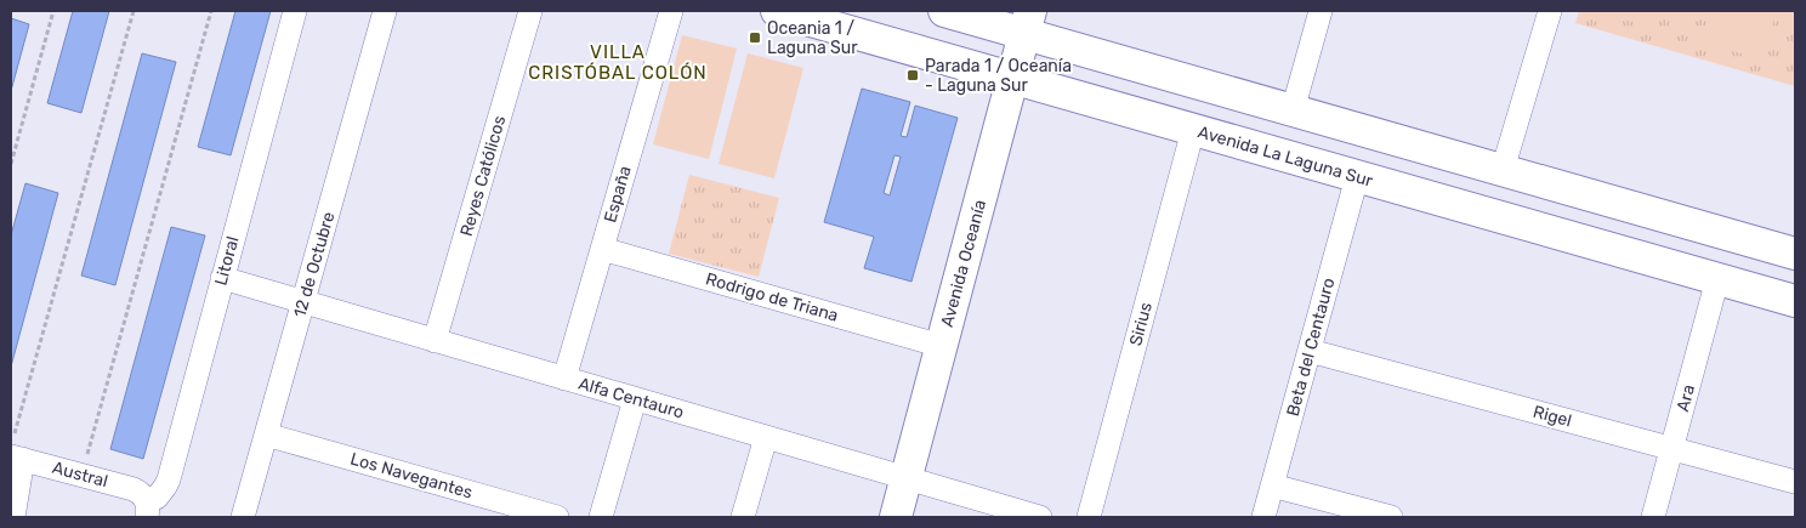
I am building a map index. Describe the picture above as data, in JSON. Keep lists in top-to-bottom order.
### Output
{
  "streets": {
    "street": [
      "Avenida La Laguna Sur",
      "Reyes Católicos",
      "España",
      "Litoral",
      "Avenida Oceanía",
      "12 de Octubre",
      "Rodrigo de Triana",
      "Sirius",
      "Beta del Centauro",
      "Alfa Centauro",
      "Ara",
      "Rigel",
      "Austral",
      "Los Navegantes"
    ]
  },
  "crossings": [
    ["Avenida La Laguna Sur", "Avenida Oceanía"],
    ["Avenida La Laguna Sur", "Sirius"],
    ["Avenida La Laguna Sur", "Beta del Centauro"],
    ["Avenida La Laguna Sur", "Ara"],
    ["Reyes Católicos", "Alfa Centauro"],
    ["España", "Rodrigo de Triana"],
    ["España", "Alfa Centauro"],
    ["Litoral", "Alfa Centauro"],
    ["Litoral", "Austral"],
    ["Avenida Oceanía", "Rodrigo de Triana"],
    ["Avenida Oceanía", "Alfa Centauro"],
    ["12 de Octubre", "Alfa Centauro"],
    ["12 de Octubre", "Los Navegantes"],
    ["Beta del Centauro", "Rigel"],
    ["Ara", "Rigel"]
  ],
  "districts": ["VILLA CRISTÓBAL COLÓN"],
  "places": {
    "transit": ["Oceania 1 / Laguna Sur", "Parada 1 / Oceanía - Laguna Sur"]
  }
}
